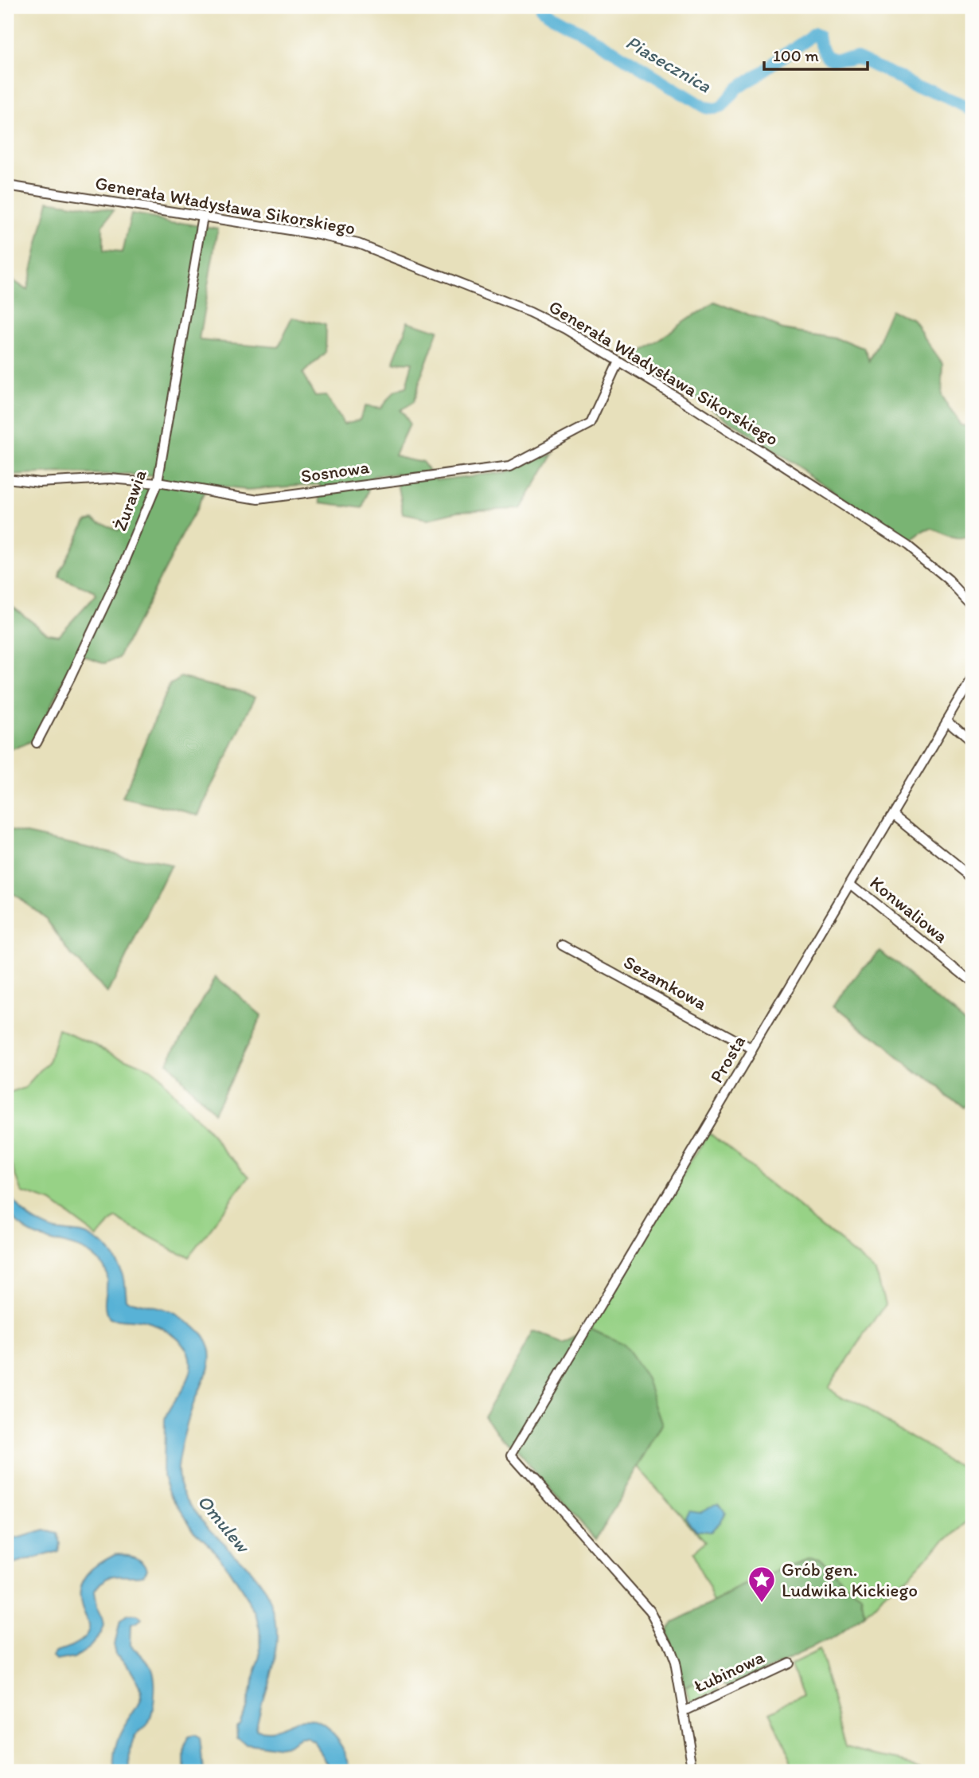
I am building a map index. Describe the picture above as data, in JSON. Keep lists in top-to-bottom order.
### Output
{
  "streets": {
    "street": [
      "Generała Władysława Sikorskiego",
      "Sosnowa",
      "Żurawia",
      "Konwaliowa",
      "Sezamkowa",
      "Prosta",
      "Łubinowa"
    ]
  },
  "crossings": [
    ["Generała Władysława Sikorskiego", "Sosnowa"],
    ["Generała Władysława Sikorskiego", "Żurawia"],
    ["Sosnowa", "Żurawia"],
    ["Konwaliowa", "Prosta"],
    ["Sezamkowa", "Prosta"],
    ["Prosta", "Łubinowa"]
  ],
  "water": ["Piasecznica", "Omulew"],
  "places": {
    "place": ["Grób gen. Ludwika Kickiego"]
  },
  "scale_bar": "100 m"
}
